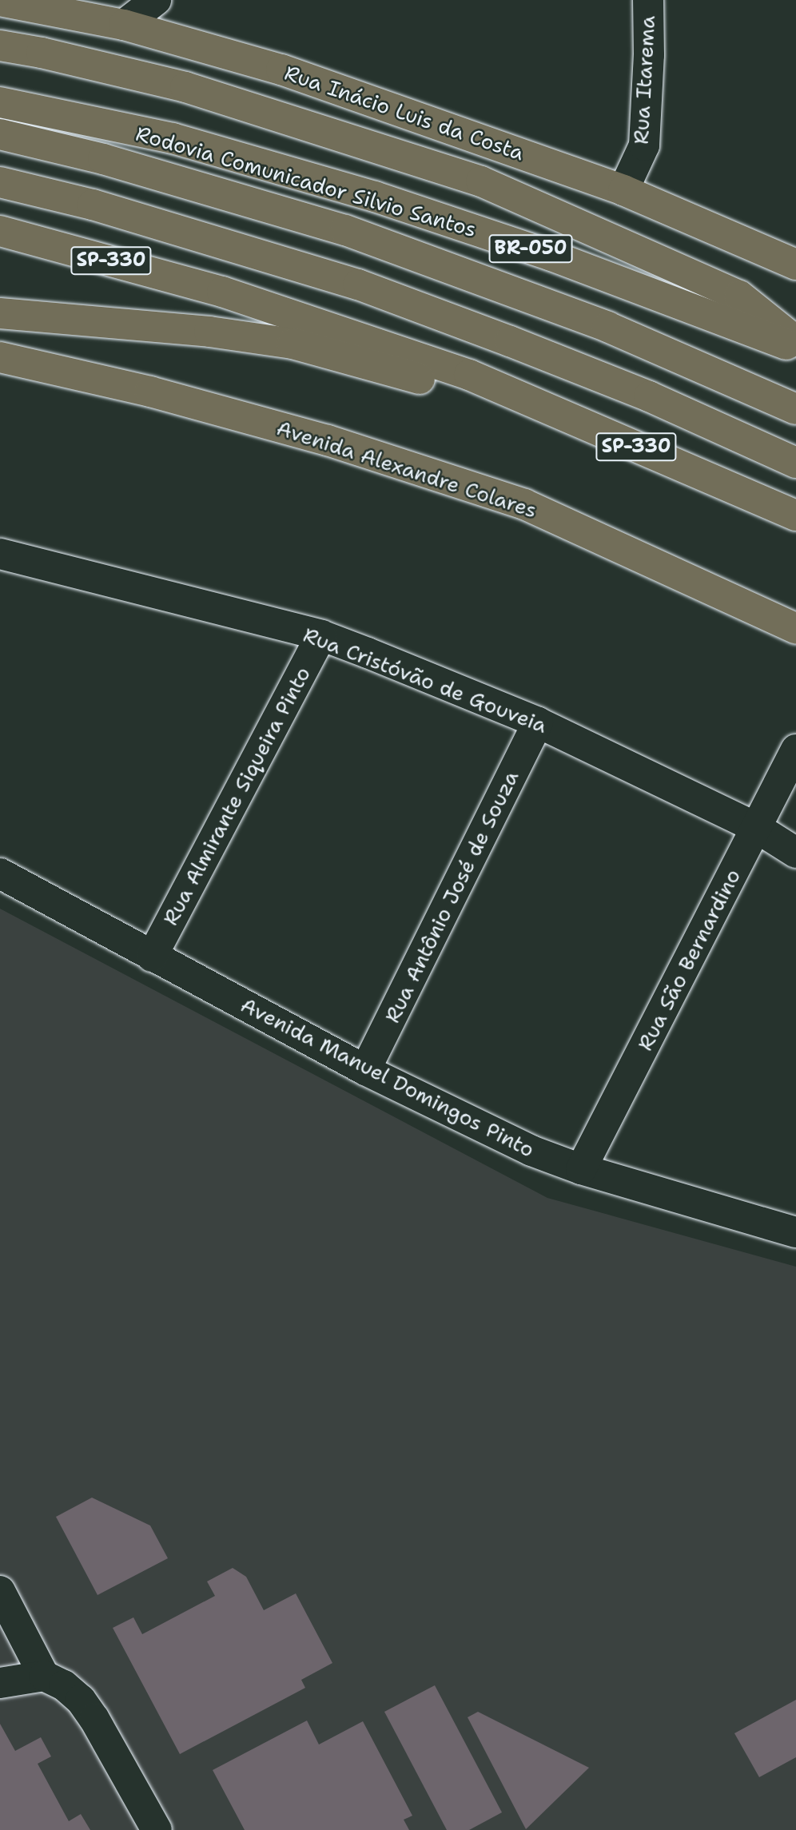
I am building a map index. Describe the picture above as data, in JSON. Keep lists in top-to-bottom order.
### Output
{
  "streets": {
    "main road": [
      "Rua Inácio Luis da Costa",
      "Rodovia Comunicador Silvio Santos",
      "BR-050",
      "SP-330",
      "Avenida Alexandre Colares"
    ],
    "street": [
      "Rua Itarema",
      "Rua Cristóvão de Gouveia",
      "Rua Almirante Siqueira Pinto",
      "Rua Antônio José de Souza",
      "Rua São Bernardino",
      "Avenida Manuel Domingos Pinto"
    ]
  },
  "crossings": [
    ["Rua Itarema", "Rua Inácio Luis da Costa"],
    ["Rua Cristóvão de Gouveia", "Rua Almirante Siqueira Pinto"],
    ["Rua Cristóvão de Gouveia", "Rua Antônio José de Souza"],
    ["Rua Cristóvão de Gouveia", "Rua São Bernardino"],
    ["Rua Almirante Siqueira Pinto", "Avenida Manuel Domingos Pinto"],
    ["Rua Antônio José de Souza", "Avenida Manuel Domingos Pinto"],
    ["Rua São Bernardino", "Avenida Manuel Domingos Pinto"]
  ]
}
